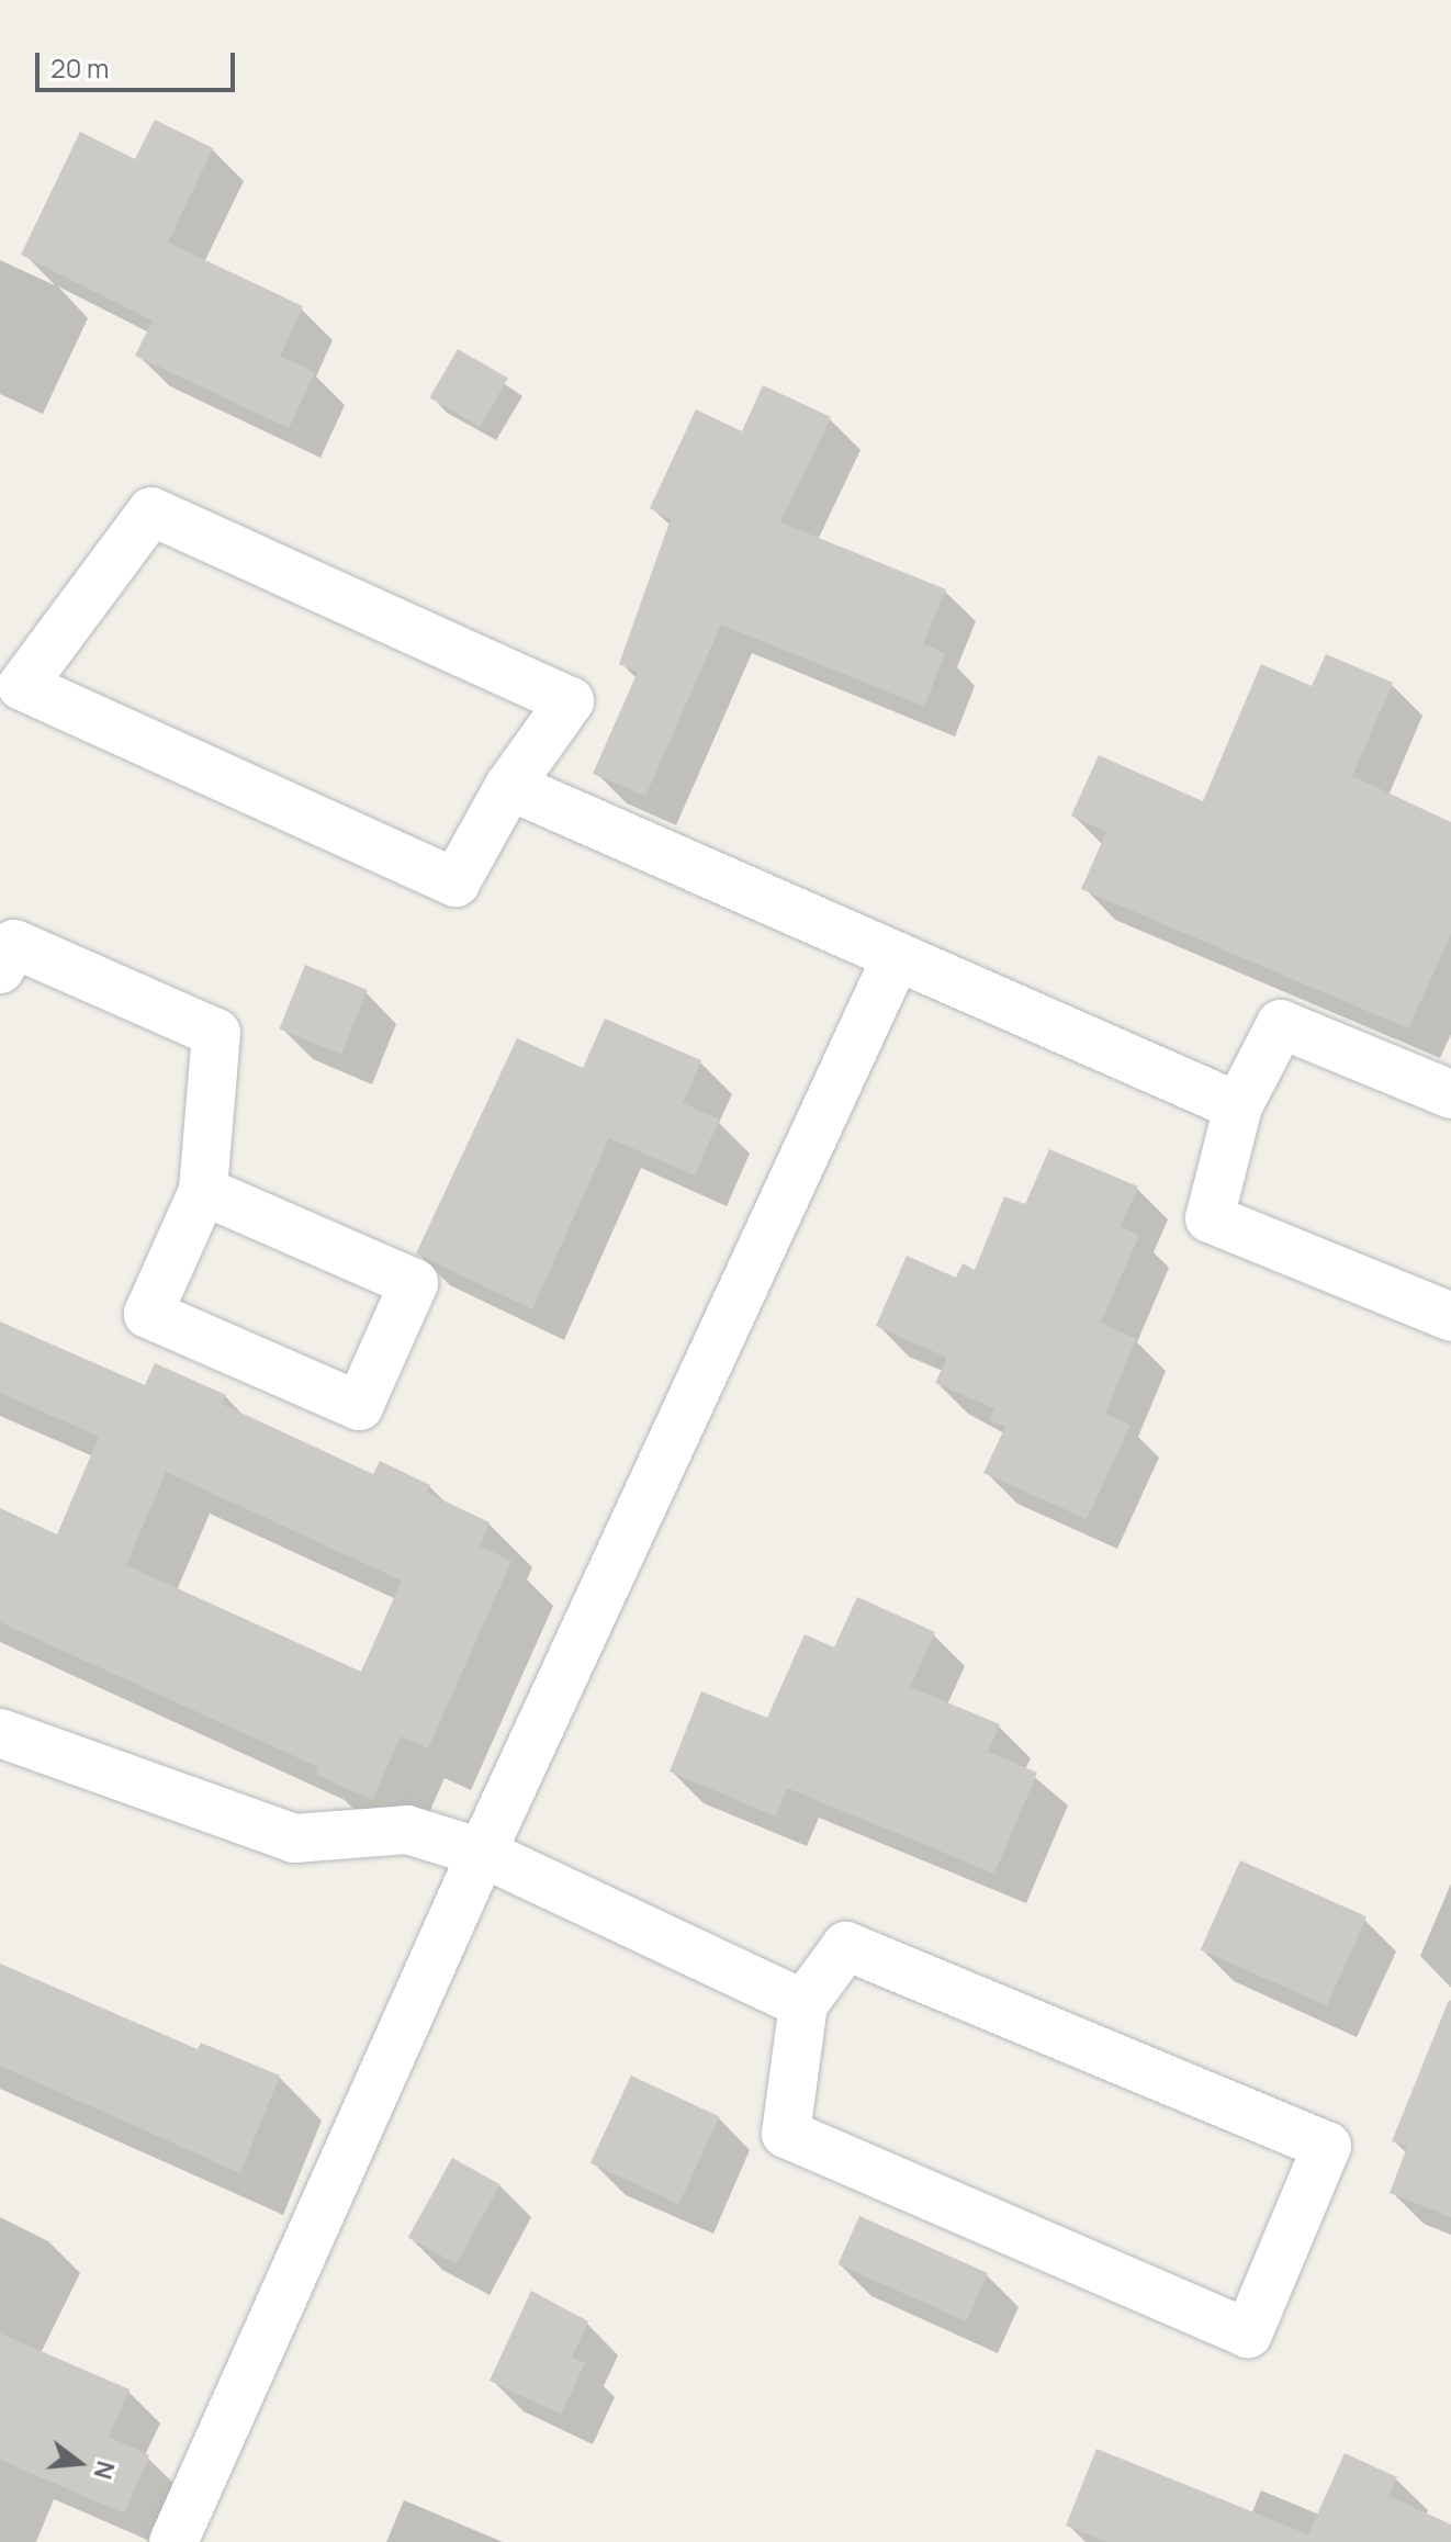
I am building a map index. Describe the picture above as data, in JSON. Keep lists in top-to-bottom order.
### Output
{
  "scale_bar": "20 m",
  "north": "right"
}
